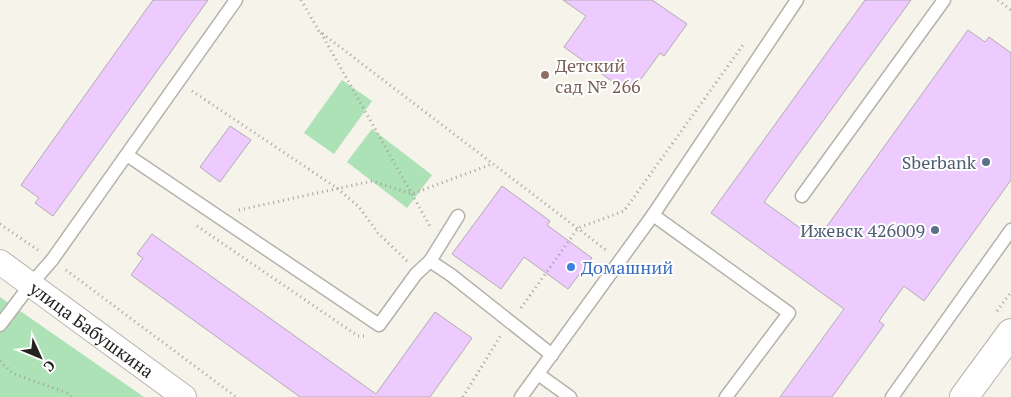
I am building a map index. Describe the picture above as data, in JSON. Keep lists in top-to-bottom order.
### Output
{
  "streets": {
    "street": ["улица Бабушкина"]
  },
  "places": [
    "Детский сад № 266",
    "Sberbank",
    "Ижевск 426009",
    "Домашний"
  ],
  "north": "bottom right"
}
